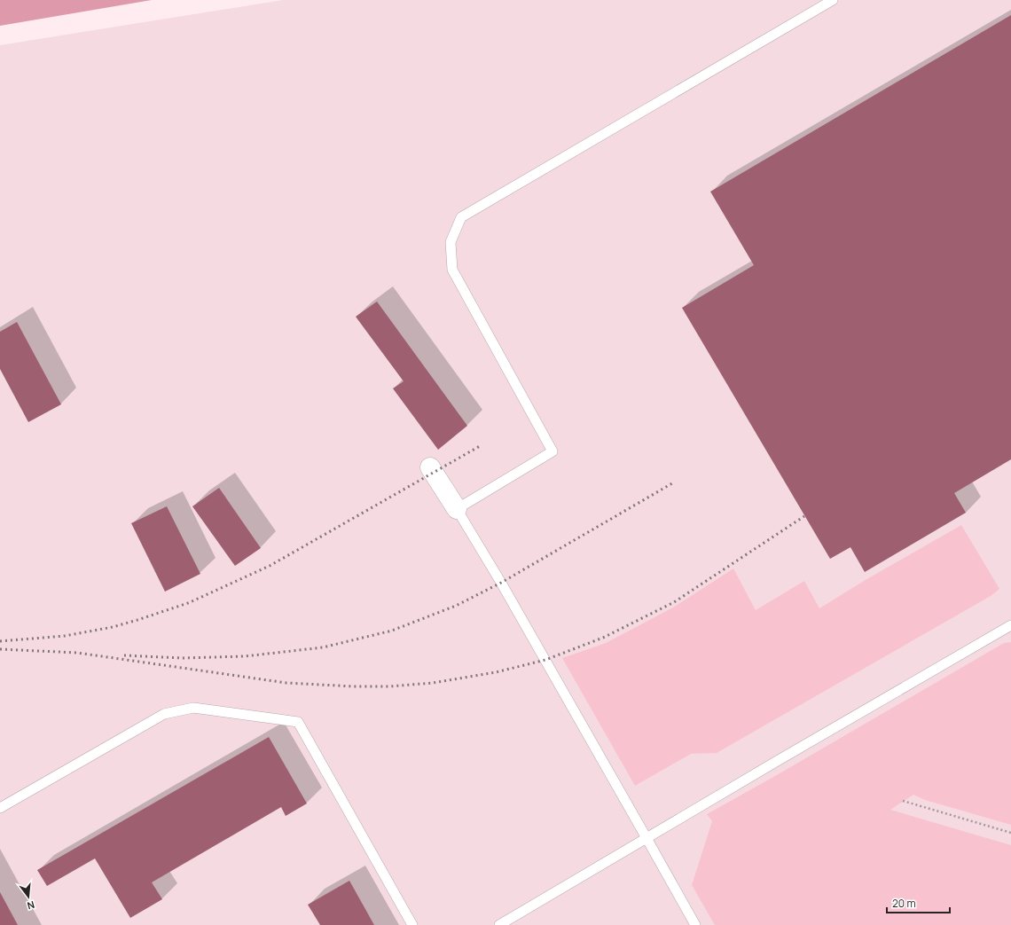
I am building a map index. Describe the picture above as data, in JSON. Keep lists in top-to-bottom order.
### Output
{
  "scale_bar": "20 m",
  "north": "bottom"
}
